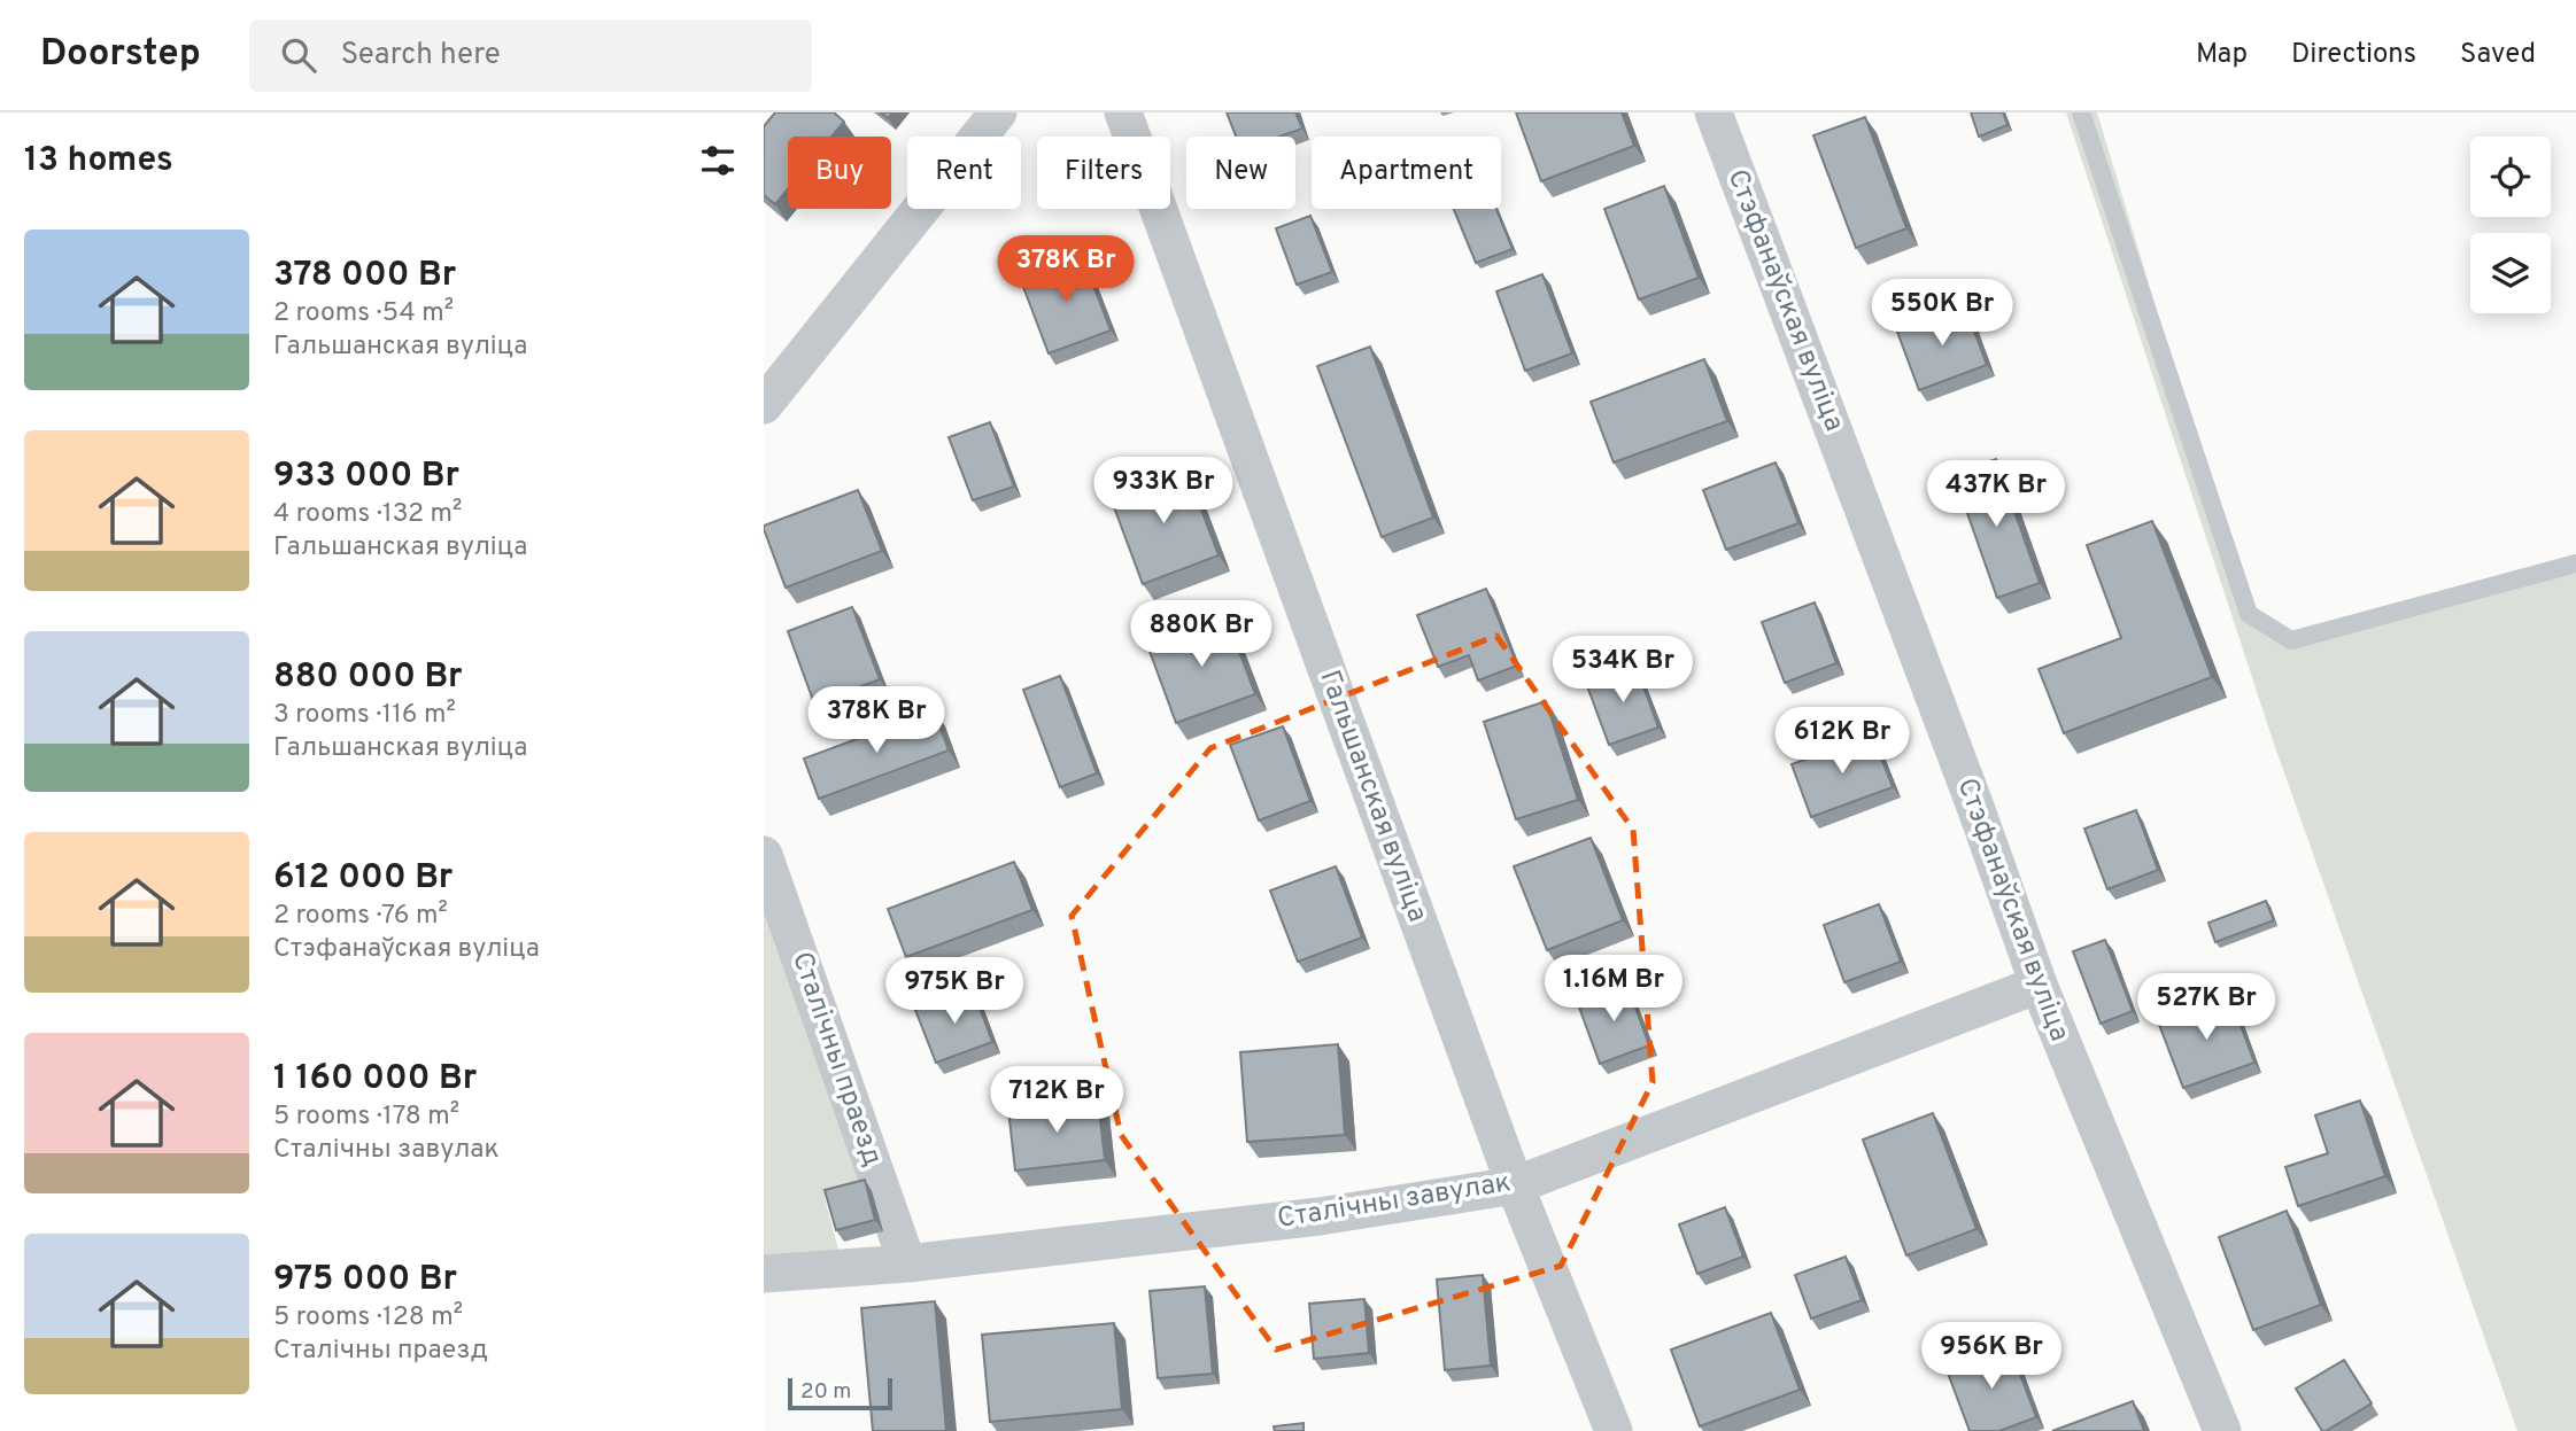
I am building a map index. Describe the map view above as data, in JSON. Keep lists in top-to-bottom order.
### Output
{
  "streets": {
    "street": [
      "Стэфанаўская вуліца",
      "Гальшанская вуліца",
      "Сталічны праезд",
      "Сталічны завулак"
    ]
  },
  "crossings": [
    ["Стэфанаўская вуліца", "Сталічны завулак"],
    ["Гальшанская вуліца", "Сталічны завулак"],
    ["Сталічны праезд", "Сталічны завулак"]
  ],
  "scale_bar": "20 m",
  "page": {
    "header": "Doorstep",
    "search": "Search here",
    "nav": ["Map", "Directions", "Saved"],
    "heading": "13 homes",
    "chip": [
      "Buy",
      "Rent",
      "Filters",
      "New",
      "Apartment"
    ],
    "list": [
      {
        "name": "378 000 Br",
        "note": "2 rooms · 54 m² · Гальшанская вуліца"
      },
      {
        "name": "933 000 Br",
        "note": "4 rooms · 132 m² · Гальшанская вуліца"
      },
      {
        "name": "880 000 Br",
        "note": "3 rooms · 116 m² · Гальшанская вуліца"
      },
      {
        "name": "612 000 Br",
        "note": "2 rooms · 76 m² · Стэфанаўская вуліца"
      },
      {
        "name": "1 160 000 Br",
        "note": "5 rooms · 178 m² · Сталічны завулак"
      },
      {
        "name": "975 000 Br",
        "note": "5 rooms · 128 m² · Сталічны праезд"
      }
    ],
    "price": [
      "378K Br",
      "550K Br",
      "933K Br",
      "437K Br",
      "880K Br",
      "534K Br",
      "378K Br",
      "612K Br",
      "1.16M Br",
      "975K Br",
      "527K Br",
      "712K Br",
      "956K Br"
    ],
    "scale": "20 m"
  }
}
